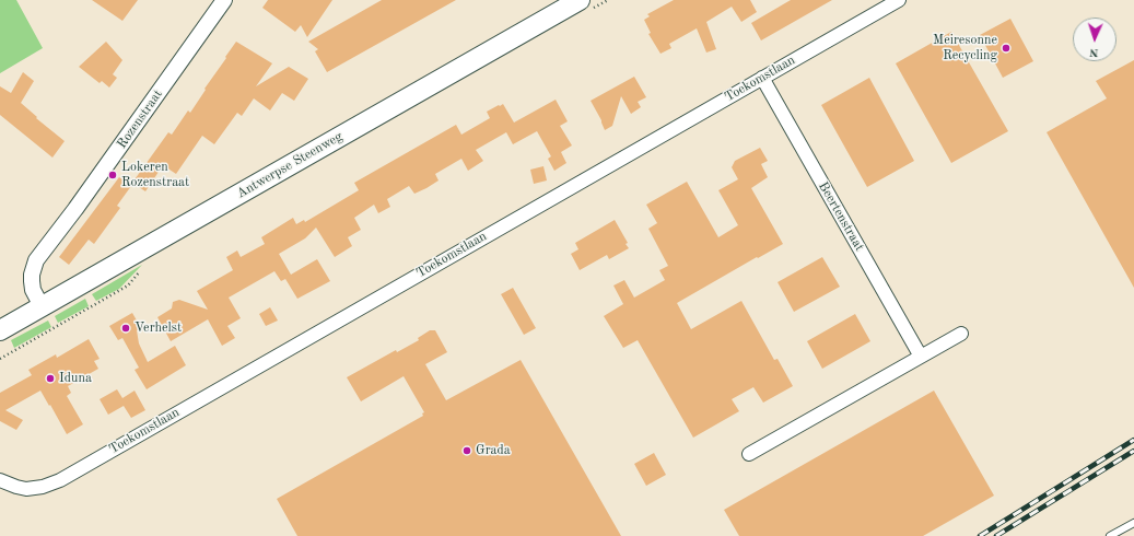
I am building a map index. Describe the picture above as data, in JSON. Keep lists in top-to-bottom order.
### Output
{
  "streets": {
    "main road": ["Antwerpse Steenweg"],
    "street": ["Toekomstlaan", "Rozenstraat", "Beertenstraat"]
  },
  "crossings": [
    ["Toekomstlaan", "Beertenstraat"],
    ["Rozenstraat", "Antwerpse Steenweg"]
  ],
  "places": [
    "Meiresonne Recycling",
    "Lokeren Rozenstraat",
    "Verhelst",
    "Iduna",
    "Grada"
  ],
  "north": "bottom"
}
